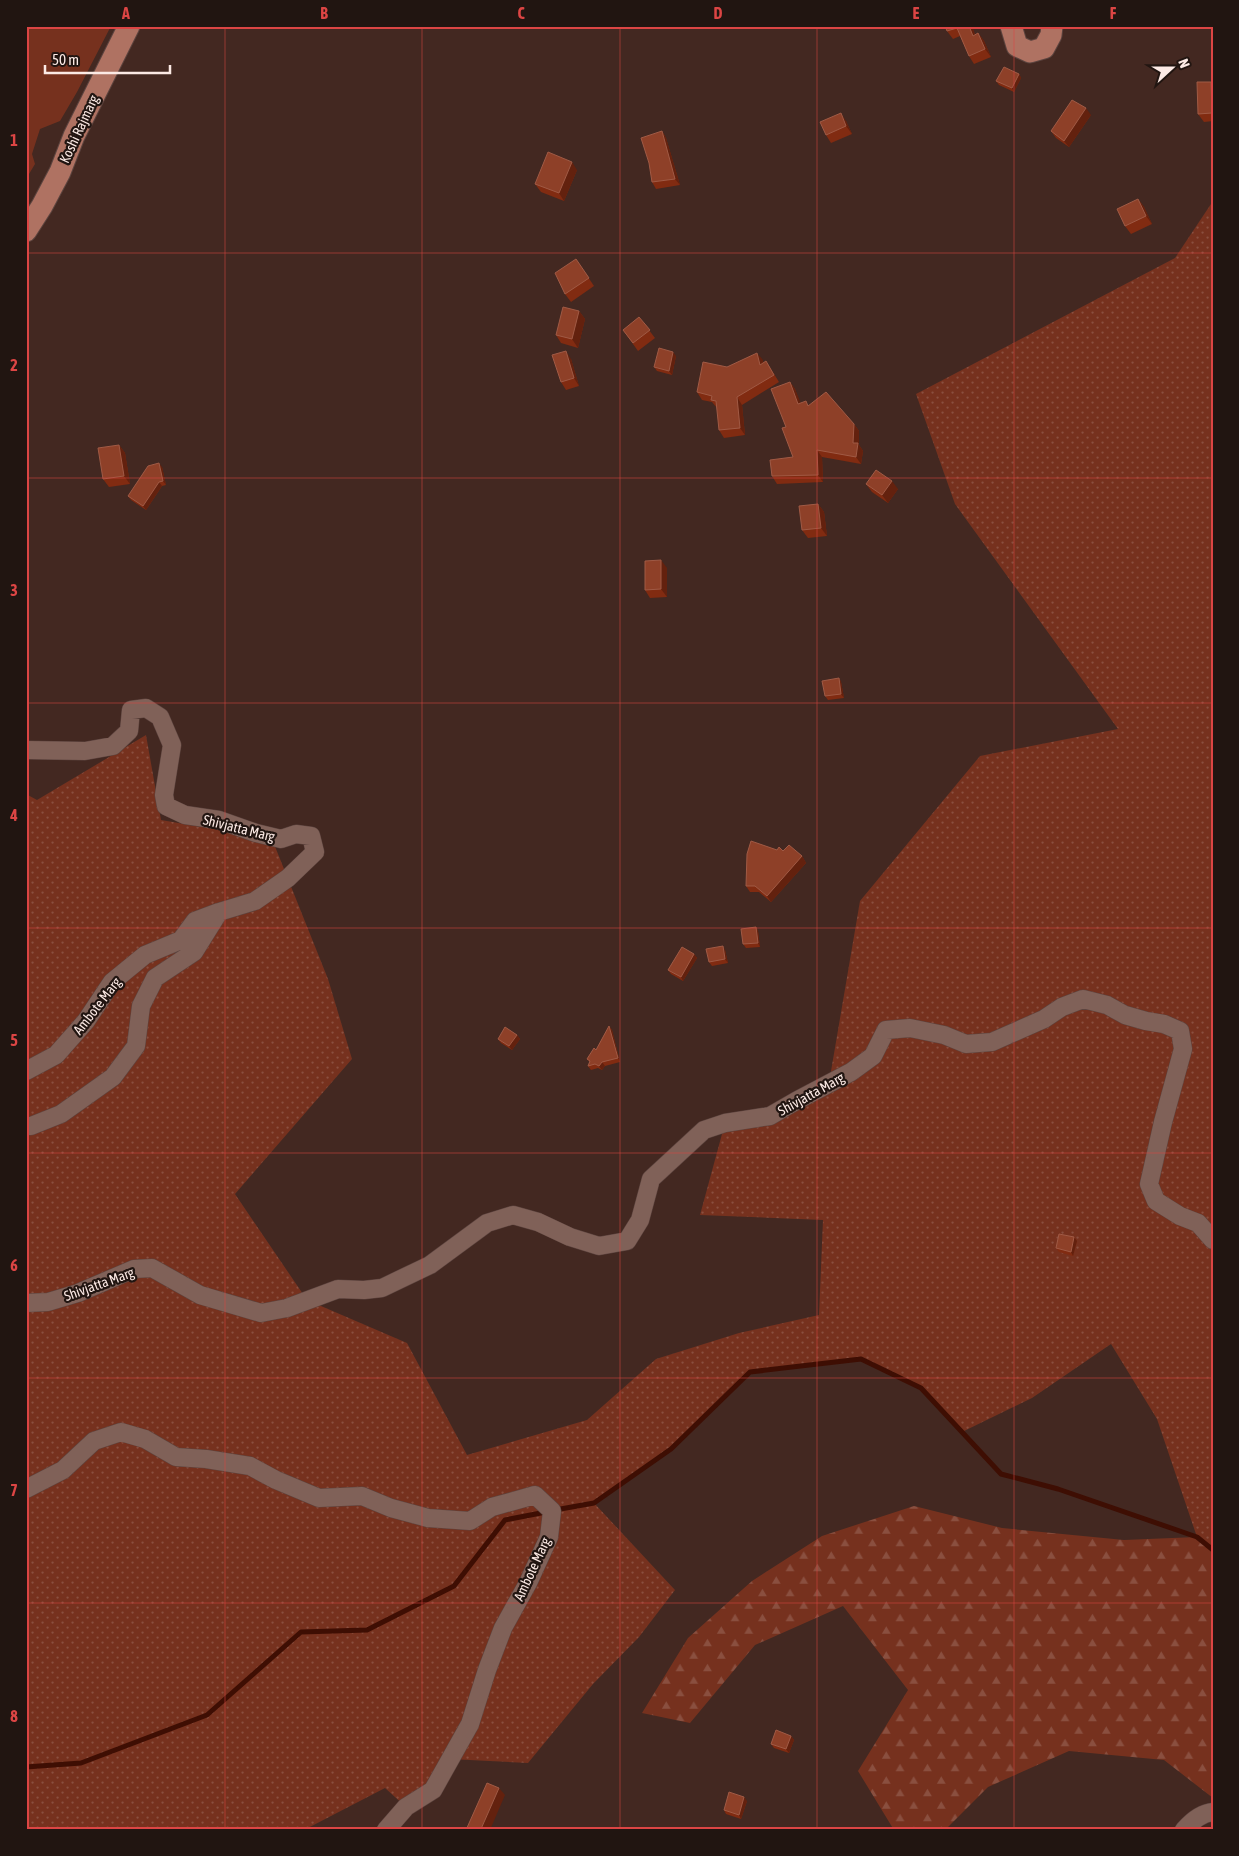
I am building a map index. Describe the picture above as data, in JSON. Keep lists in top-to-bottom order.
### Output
{
  "streets": {
    "main road": ["Koshi Rajmarg"],
    "street": ["Shivjatta Marg", "Ambote Marg"]
  },
  "crossings": [
    ["Shivjatta Marg", "Ambote Marg"]
  ],
  "scale_bar": "50 m",
  "north": "right",
  "grid": {
    "columns": [
      "A",
      "B",
      "C",
      "D",
      "E",
      "F"
    ],
    "rows": [
      "1",
      "2",
      "3",
      "4",
      "5",
      "6",
      "7",
      "8"
    ]
  }
}
